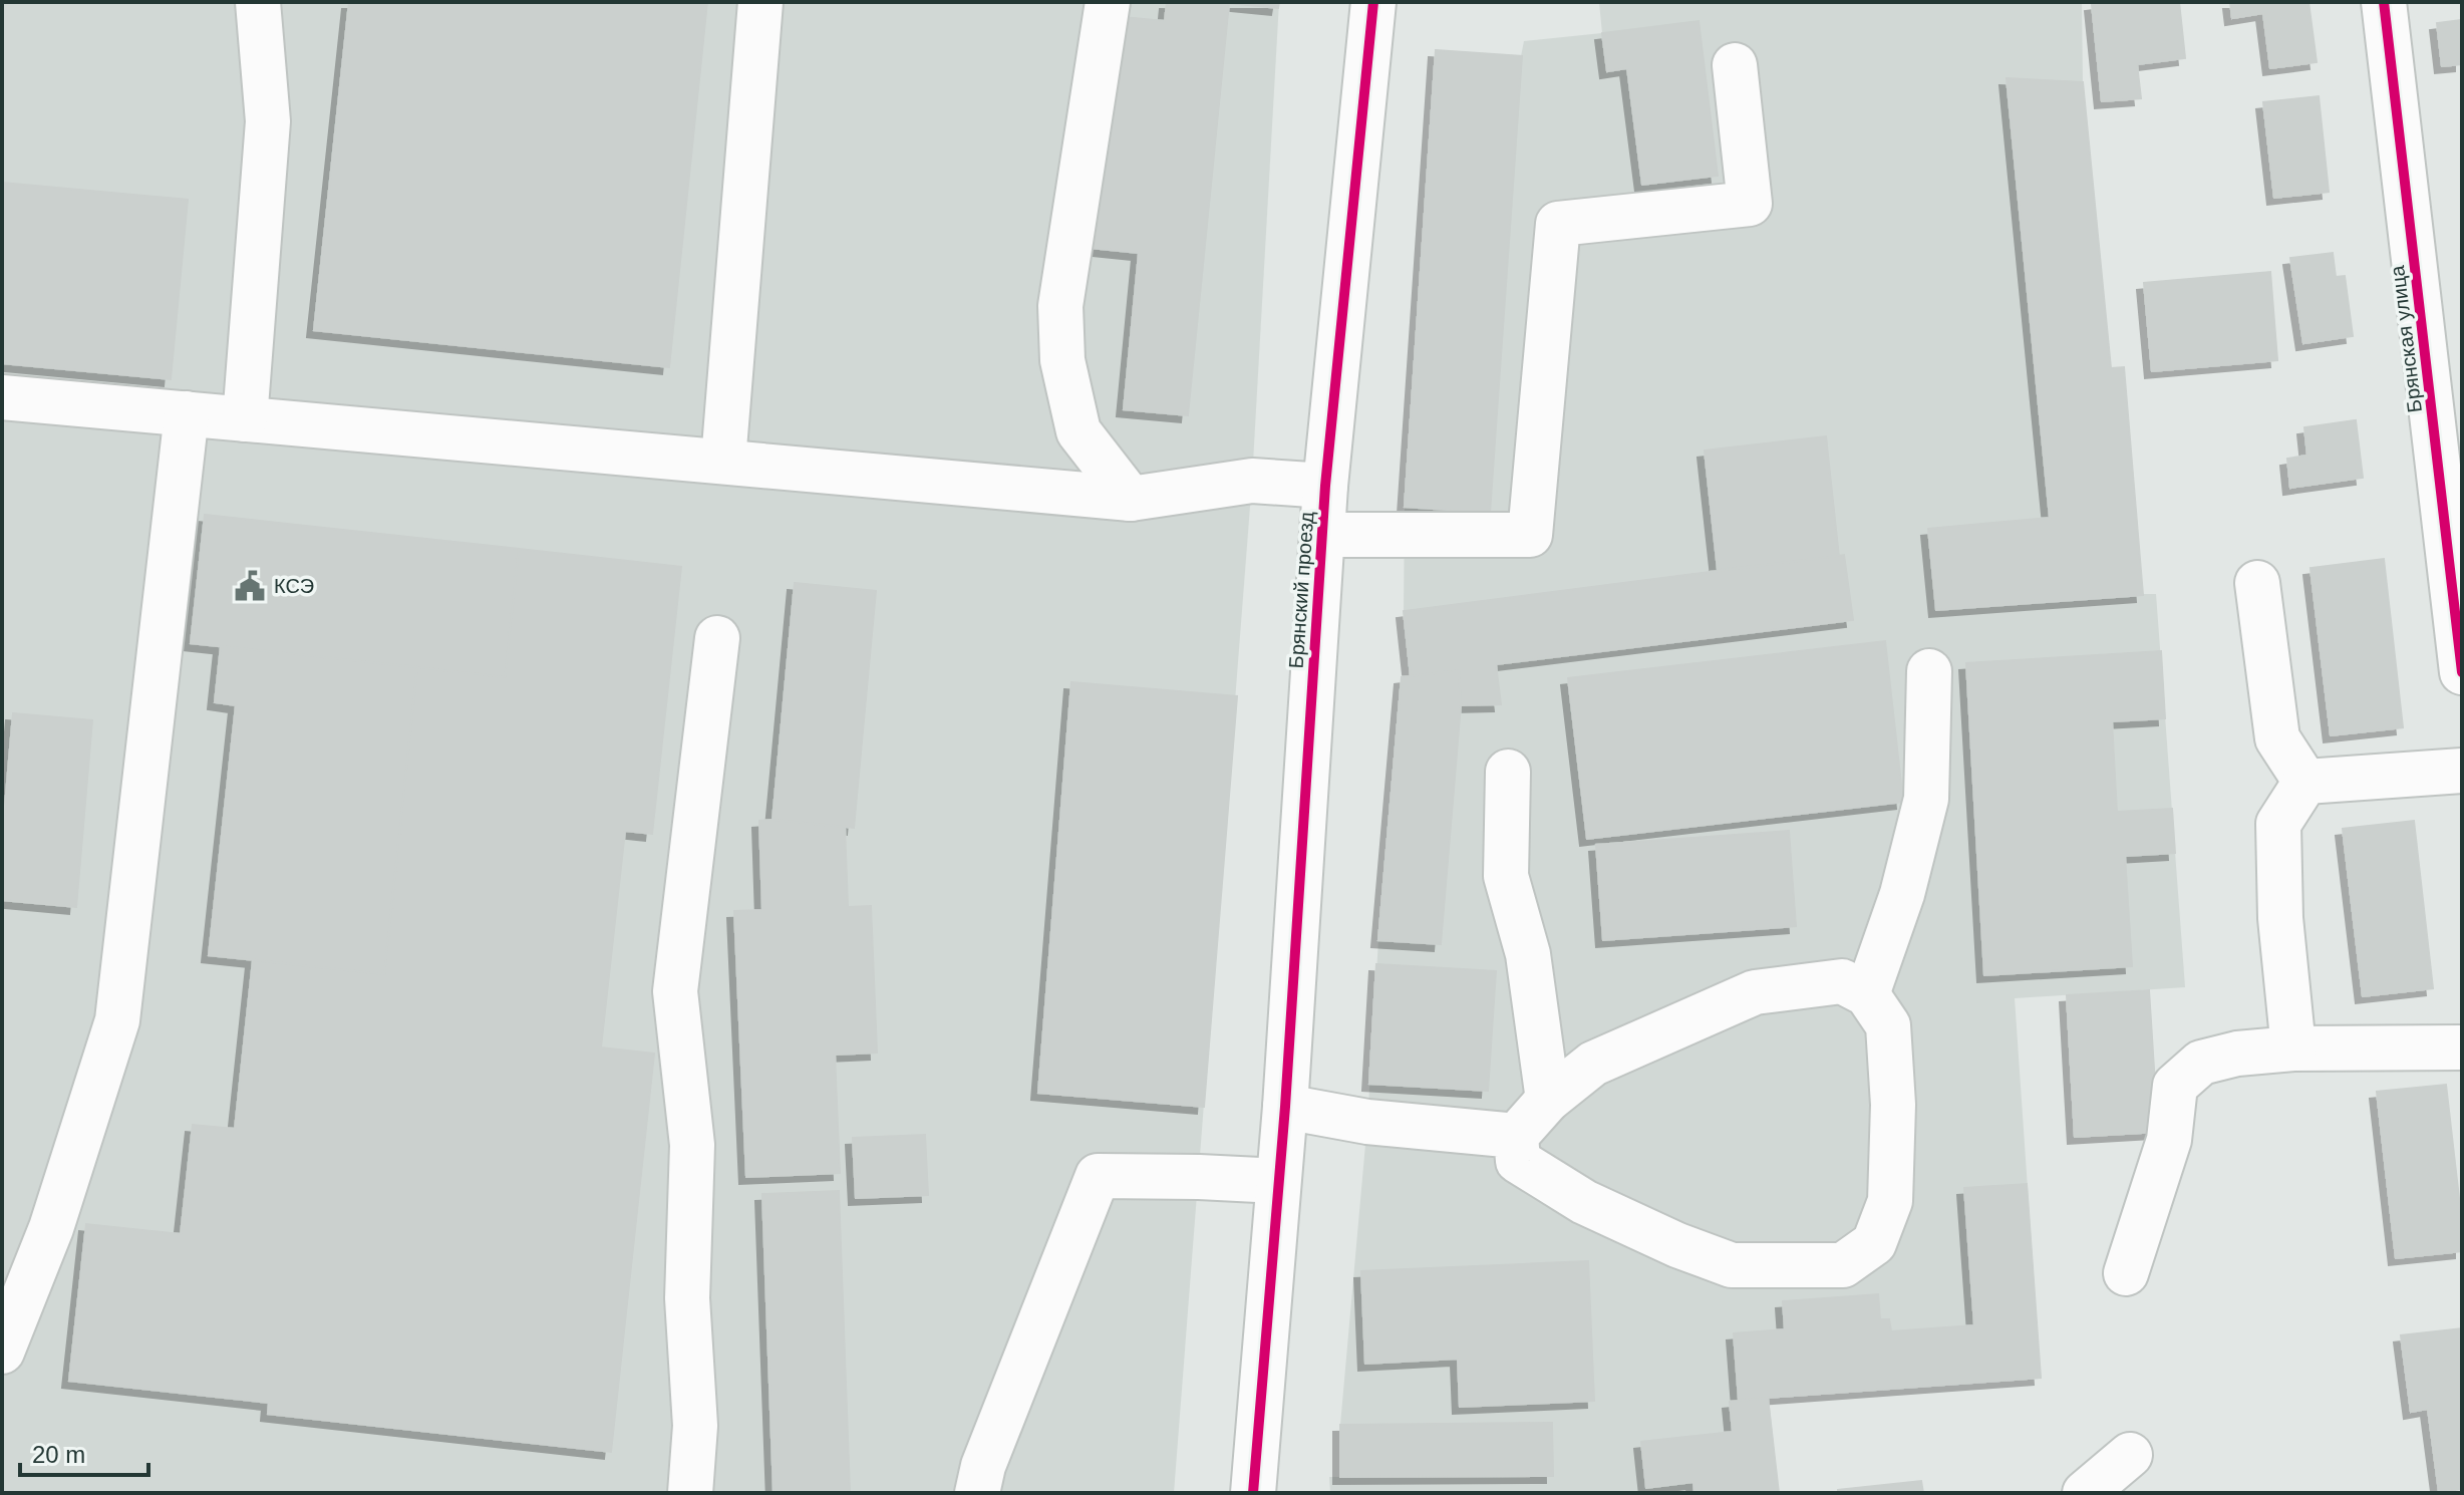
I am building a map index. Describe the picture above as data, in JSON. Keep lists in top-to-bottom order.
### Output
{
  "streets": {
    "street": ["Брянская улица", "Брянский проезд"]
  },
  "places": {
    "public building": ["КСЭ"]
  },
  "scale_bar": "20 m"
}
